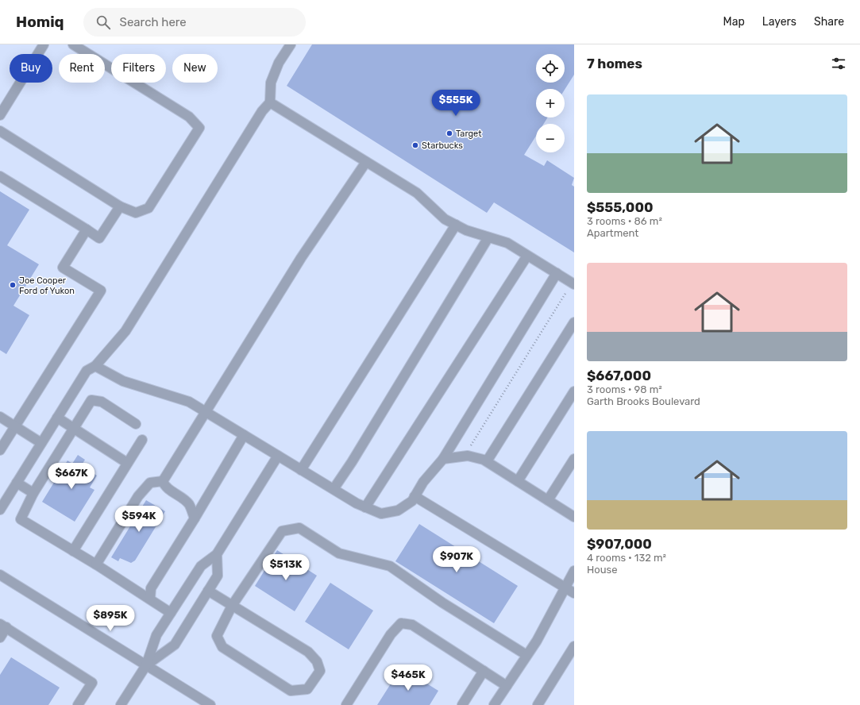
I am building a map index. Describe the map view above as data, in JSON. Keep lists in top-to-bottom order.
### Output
{
  "places": ["Target", "Starbucks", "Joe Cooper Ford of Yukon"],
  "page": {
    "header": "Homiq",
    "search": "Search here",
    "nav": ["Map", "Layers", "Share"],
    "heading": "7 homes",
    "map_buttons": ["+", "−"],
    "chip": [
      "Buy",
      "Rent",
      "Filters",
      "New"
    ],
    "list": [
      {
        "name": "$555,000",
        "note": "3 rooms · 86 m² · Apartment"
      },
      {
        "name": "$667,000",
        "note": "3 rooms · 98 m² · Garth Brooks Boulevard"
      },
      {
        "name": "$907,000",
        "note": "4 rooms · 132 m² · House"
      }
    ],
    "price": [
      "$555K",
      "$667K",
      "$594K",
      "$907K",
      "$513K",
      "$895K",
      "$465K"
    ]
  }
}
